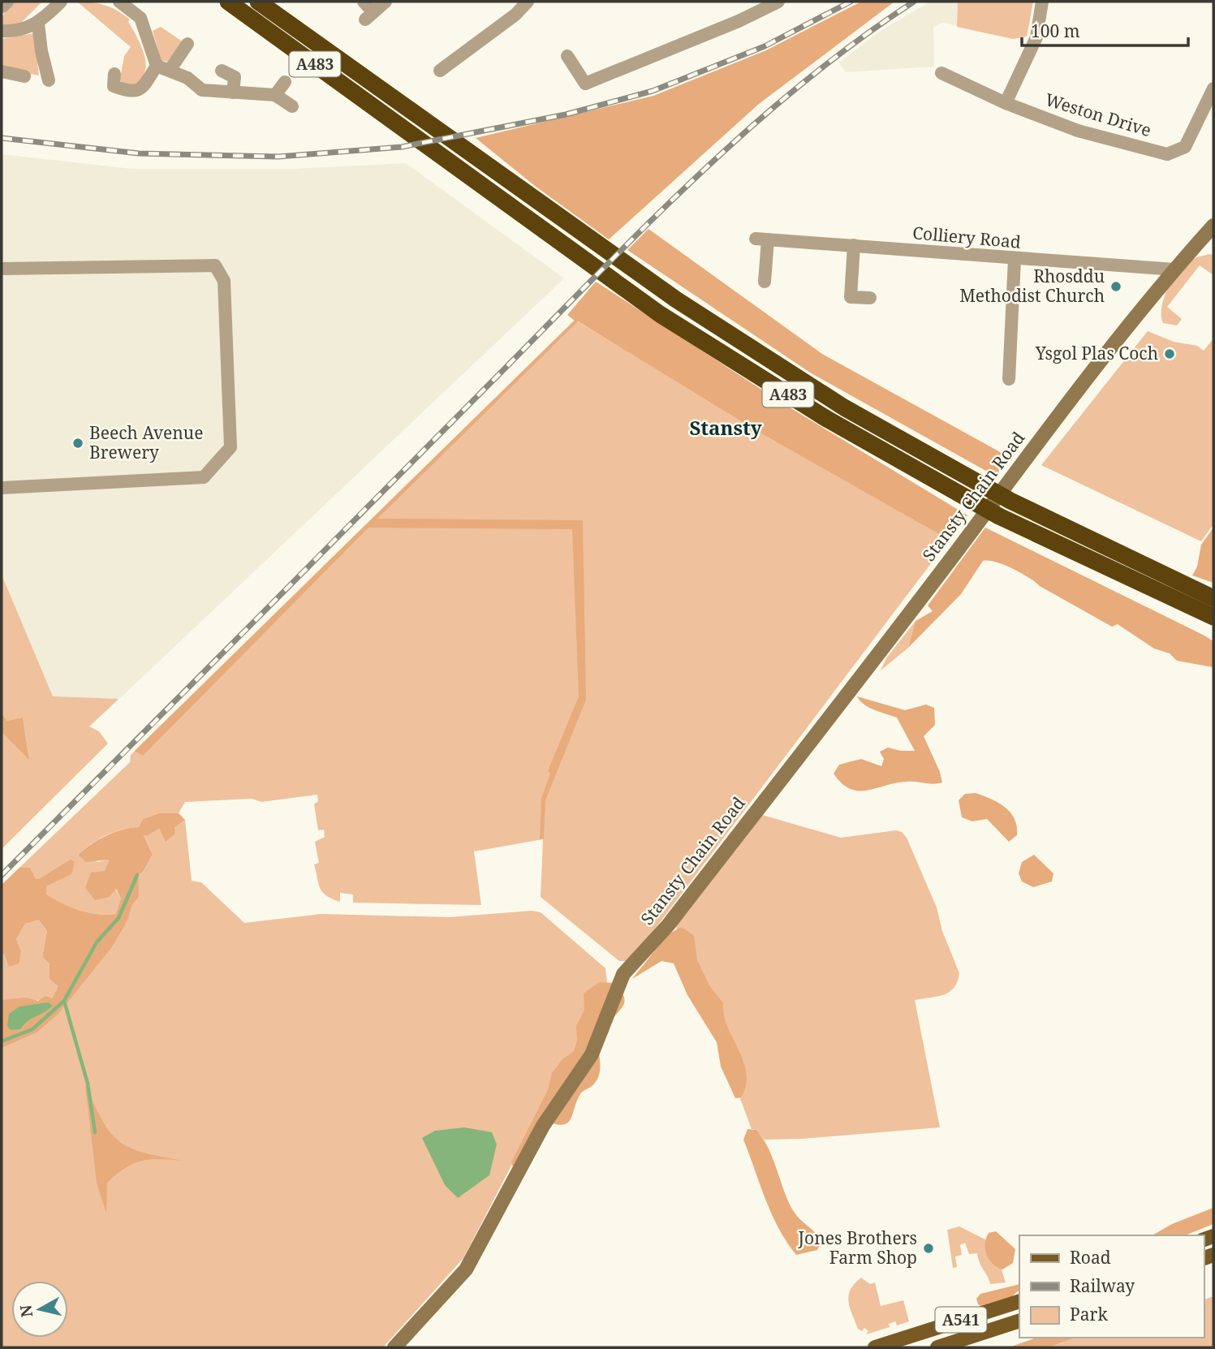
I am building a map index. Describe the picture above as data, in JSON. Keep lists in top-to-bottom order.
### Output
{
  "streets": {
    "highway": ["A483"],
    "main road": ["A541"],
    "street": ["Weston Drive", "Colliery Road", "Stansty Chain Road"]
  },
  "crossings": [
    ["Colliery Road", "Stansty Chain Road"]
  ],
  "districts": ["Stansty"],
  "places": [
    "Rhosddu Methodist Church",
    "Ysgol Plas Coch",
    "Beech Avenue Brewery",
    "Jones Brothers Farm Shop"
  ],
  "legend": ["Road", "Railway", "Park"],
  "scale_bar": "100 m",
  "north": "left"
}
